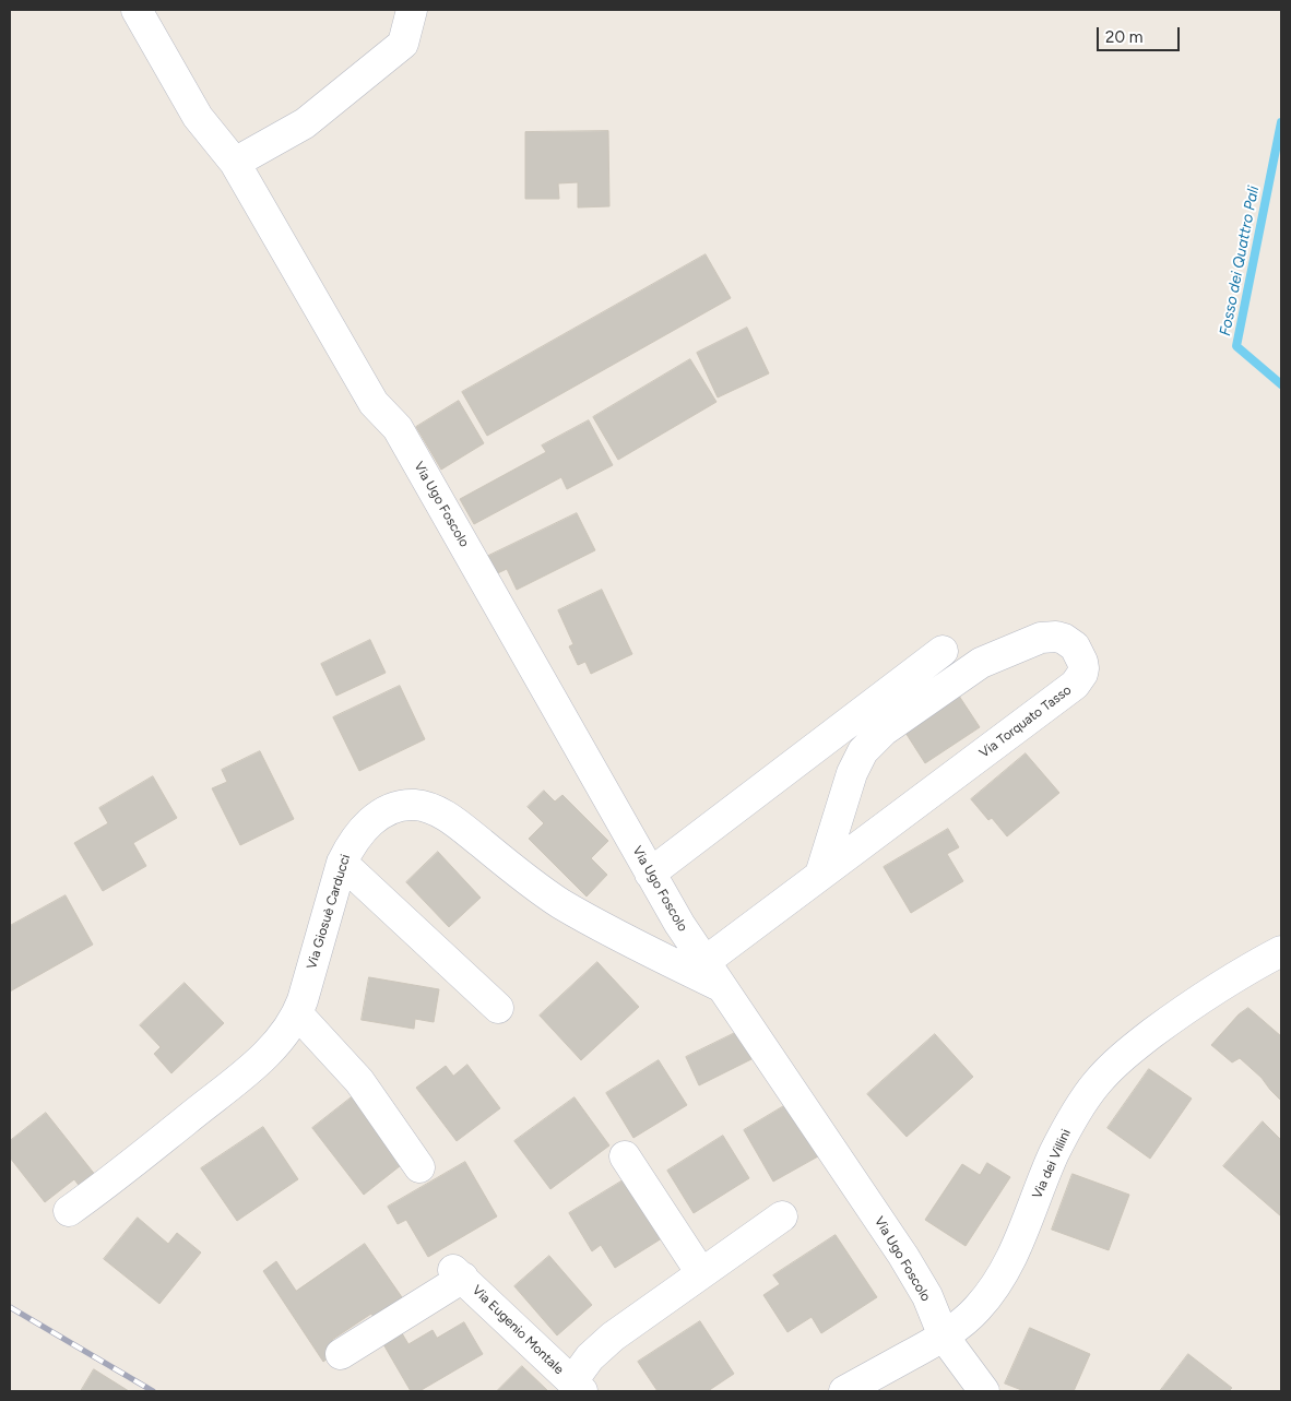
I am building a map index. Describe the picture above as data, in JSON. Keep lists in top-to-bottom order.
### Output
{
  "streets": {
    "street": [
      "Via Ugo Foscolo",
      "Via Torquato Tasso",
      "Via Giosuè Carducci",
      "Via dei Villini",
      "Via Eugenio Montale"
    ]
  },
  "crossings": [
    ["Via Ugo Foscolo", "Via Torquato Tasso"],
    ["Via Ugo Foscolo", "Via Giosuè Carducci"],
    ["Via Ugo Foscolo", "Via dei Villini"]
  ],
  "water": ["Fosso dei Quattro Pali"],
  "scale_bar": "20 m"
}
